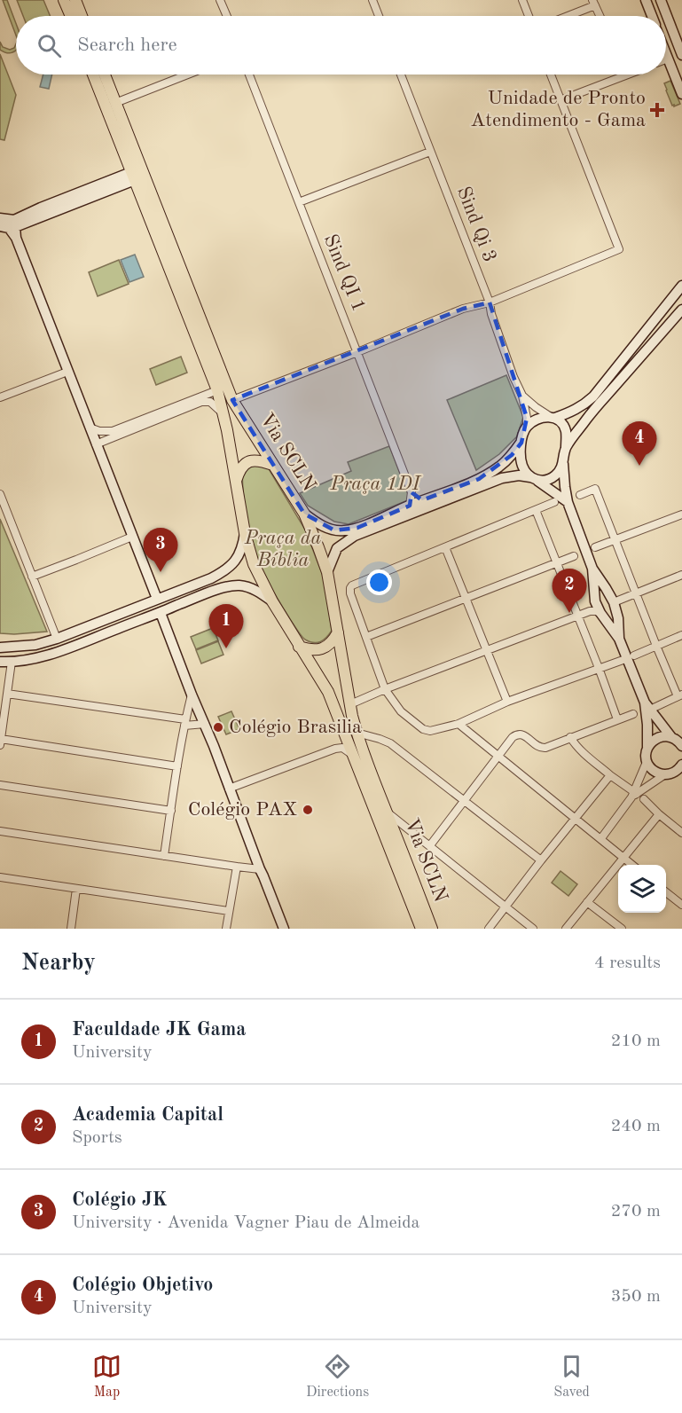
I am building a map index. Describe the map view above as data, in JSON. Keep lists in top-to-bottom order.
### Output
{
  "streets": {
    "main road": ["Via SCLN"],
    "street": ["Sind Qi 3", "Sind QI 1"]
  },
  "parks": ["Praça 1DI", "Praça da Bíblia"],
  "places": {
    "health": ["Unidade de Pronto Atendimento - Gama"],
    "other": ["Colégio Brasilia", "Colégio PAX"]
  },
  "page": {
    "search": "Search here",
    "pins": [
      "4",
      "3",
      "2",
      "1"
    ],
    "heading": ["Nearby", "4 results"],
    "list": [
      {
        "mark": "1",
        "name": "Faculdade JK Gama",
        "note": "University",
        "value": "210 m"
      },
      {
        "mark": "2",
        "name": "Academia Capital",
        "note": "Sports",
        "value": "240 m"
      },
      {
        "mark": "3",
        "name": "Colégio JK",
        "note": "University · Avenida Vagner Piau de Almeida",
        "value": "270 m"
      },
      {
        "mark": "4",
        "name": "Colégio Objetivo",
        "note": "University",
        "value": "350 m"
      }
    ],
    "nav": ["Map", "Directions", "Saved"]
  }
}
